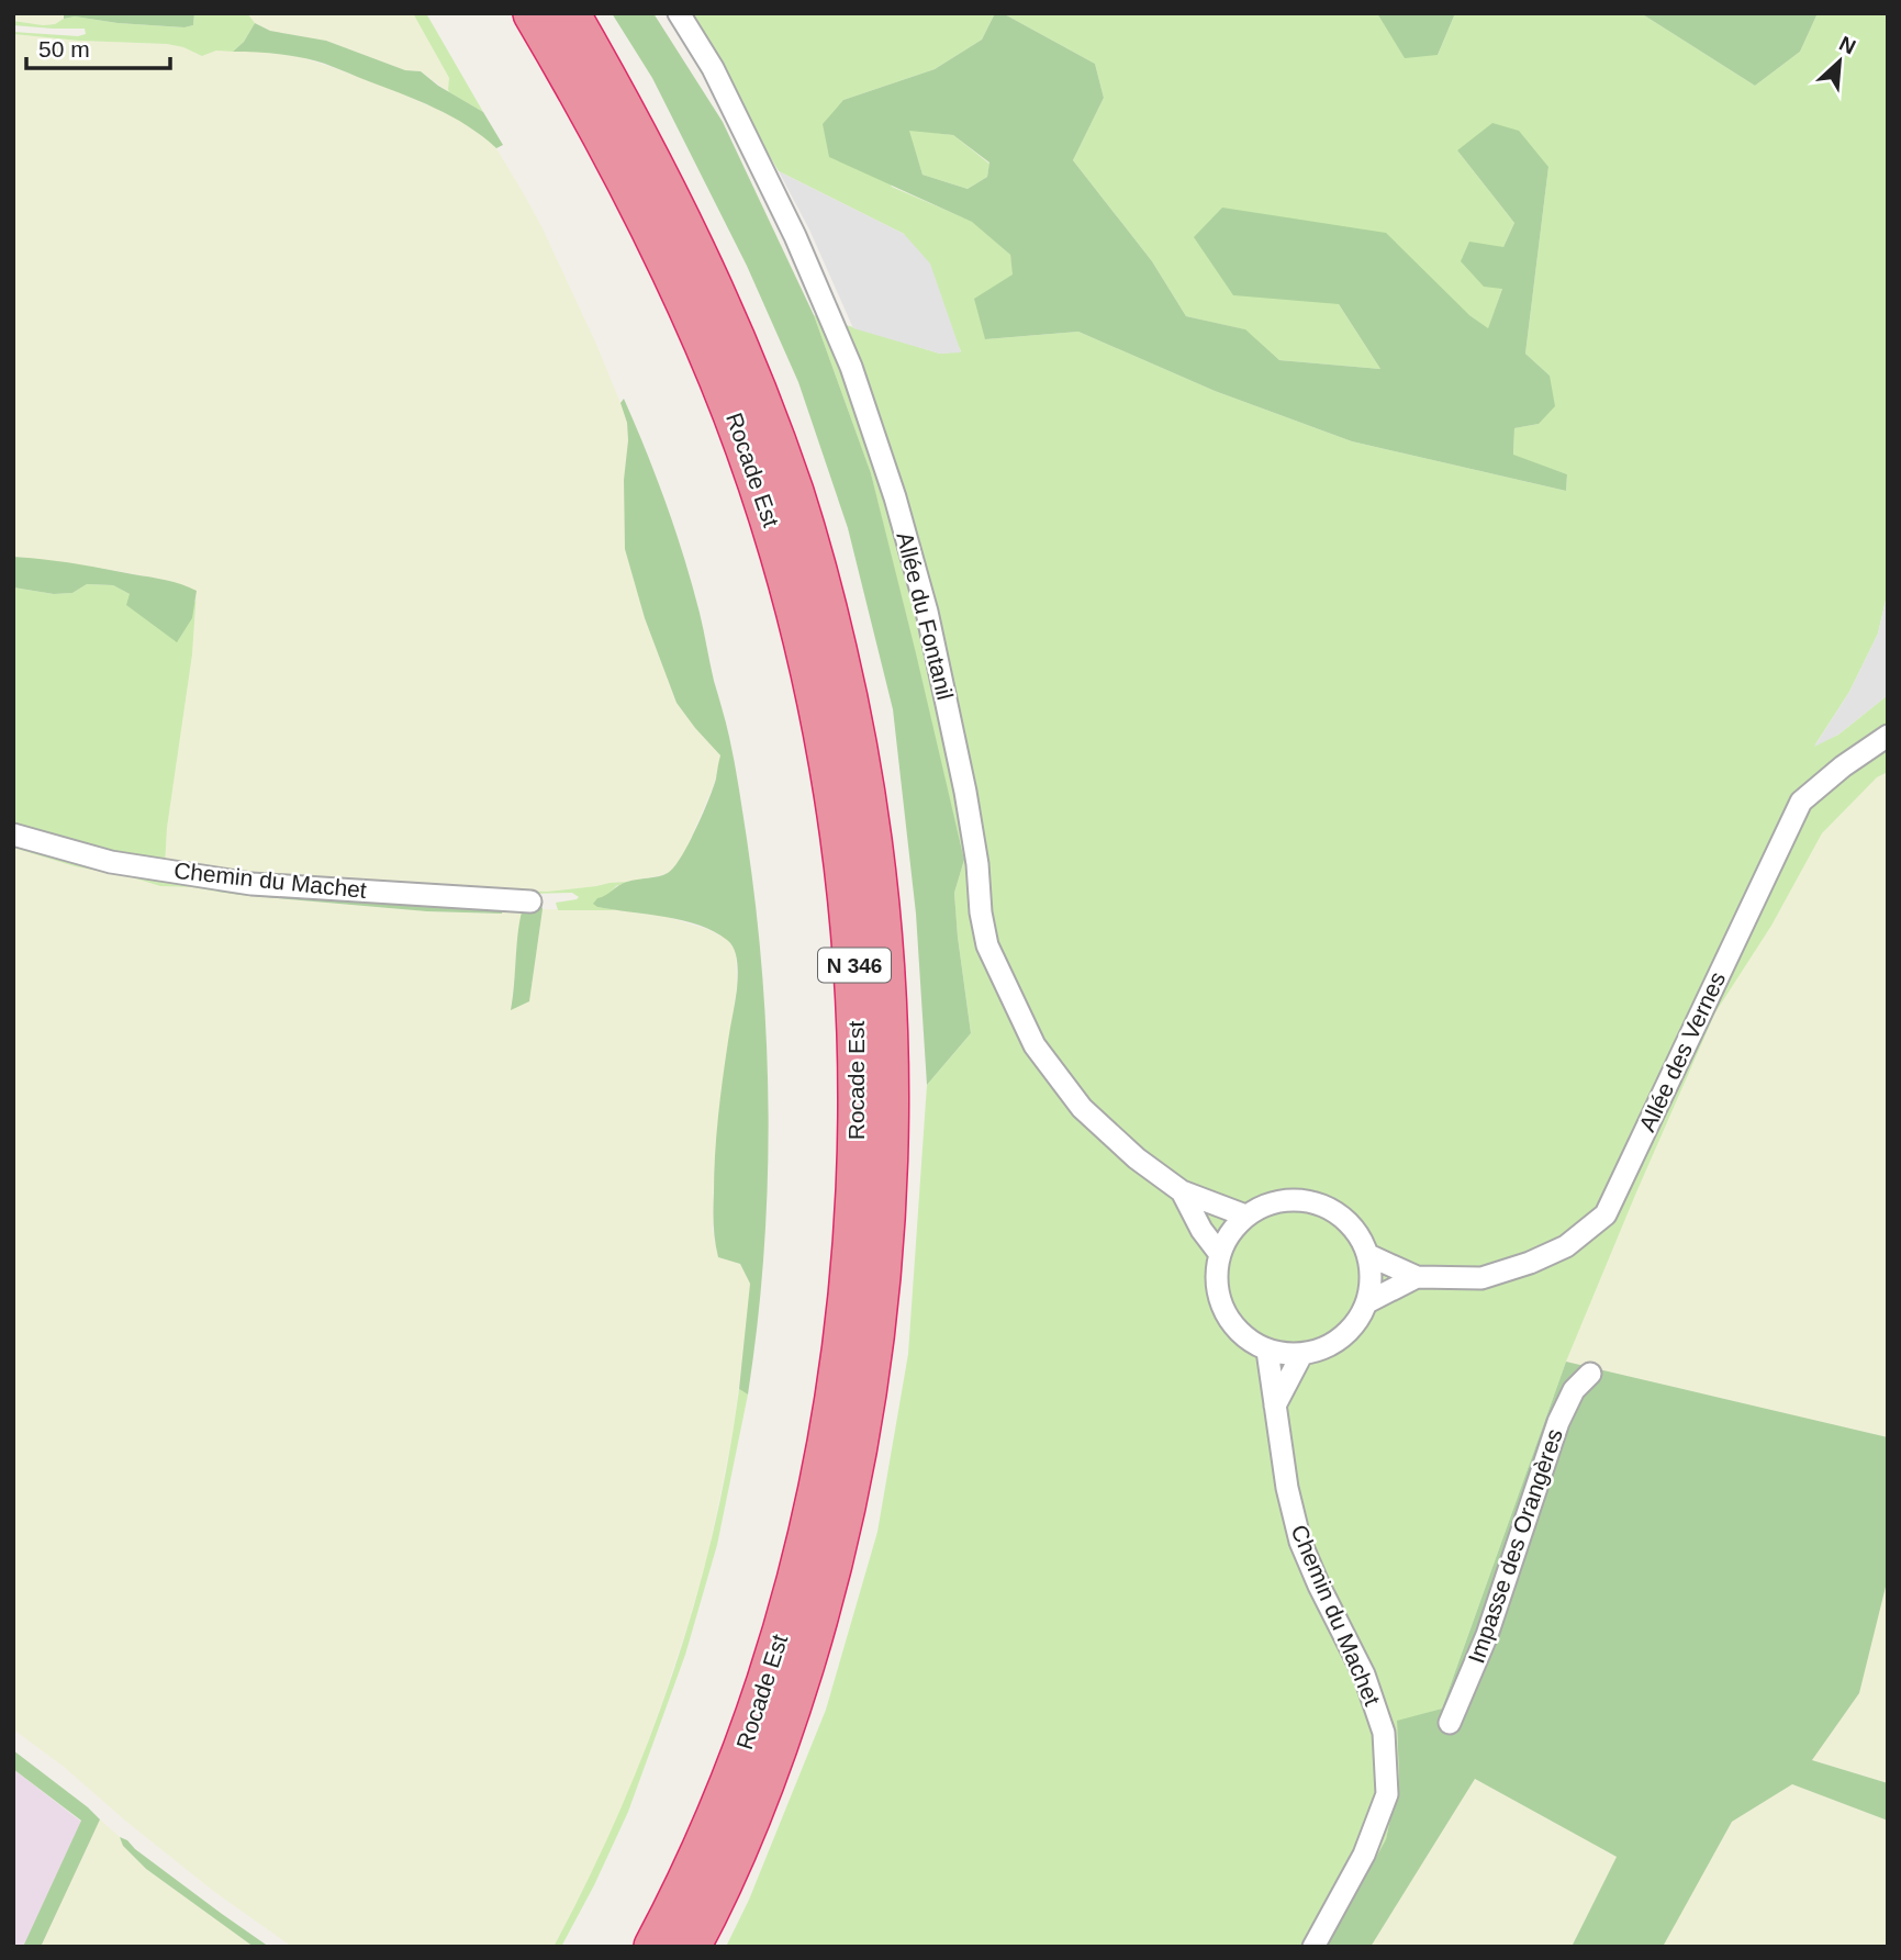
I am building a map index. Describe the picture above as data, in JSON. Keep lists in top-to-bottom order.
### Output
{
  "streets": {
    "highway": ["Rocade Est", "N 346"],
    "street": [
      "Allée du Fontanil",
      "Chemin du Machet",
      "Allée des Vernes",
      "Impasse des Orangères"
    ]
  },
  "crossings": [
    ["Allée du Fontanil", "Chemin du Machet"],
    ["Allée du Fontanil", "Allée des Vernes"],
    ["Chemin du Machet", "Allée des Vernes"]
  ],
  "scale_bar": "50 m",
  "north": "top right"
}
